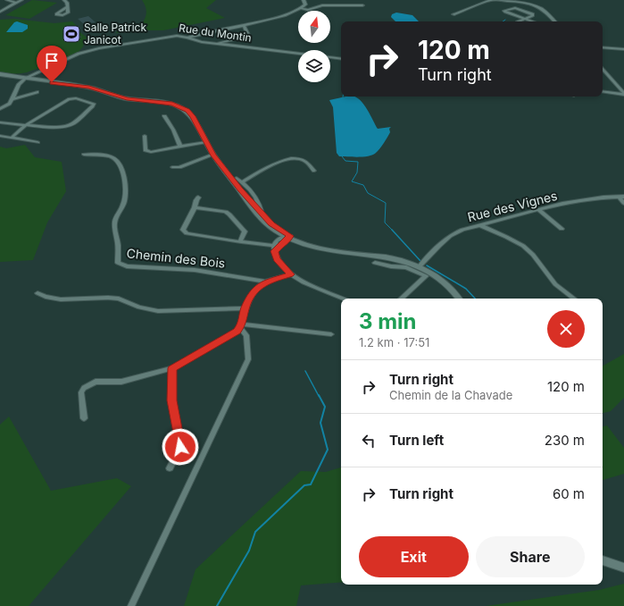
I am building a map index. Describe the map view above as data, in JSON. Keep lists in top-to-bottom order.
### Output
{
  "streets": {
    "street": ["Rue du Montin", "Rue des Vignes", "Chemin des Bois"]
  },
  "places": {
    "sports": ["Salle Patrick Janicot"]
  },
  "north": "top",
  "page": {
    "turn": ["120 m", "Turn right"],
    "heading": ["3 min", "1.2 km · 17:51"],
    "list": [
      {
        "name": "Turn right",
        "note": "Chemin de la Chavade",
        "value": "120 m"
      },
      {
        "name": "Turn left",
        "value": "230 m"
      },
      {
        "name": "Turn right",
        "value": "60 m"
      }
    ],
    "buttons": ["Exit", "Share"]
  }
}
